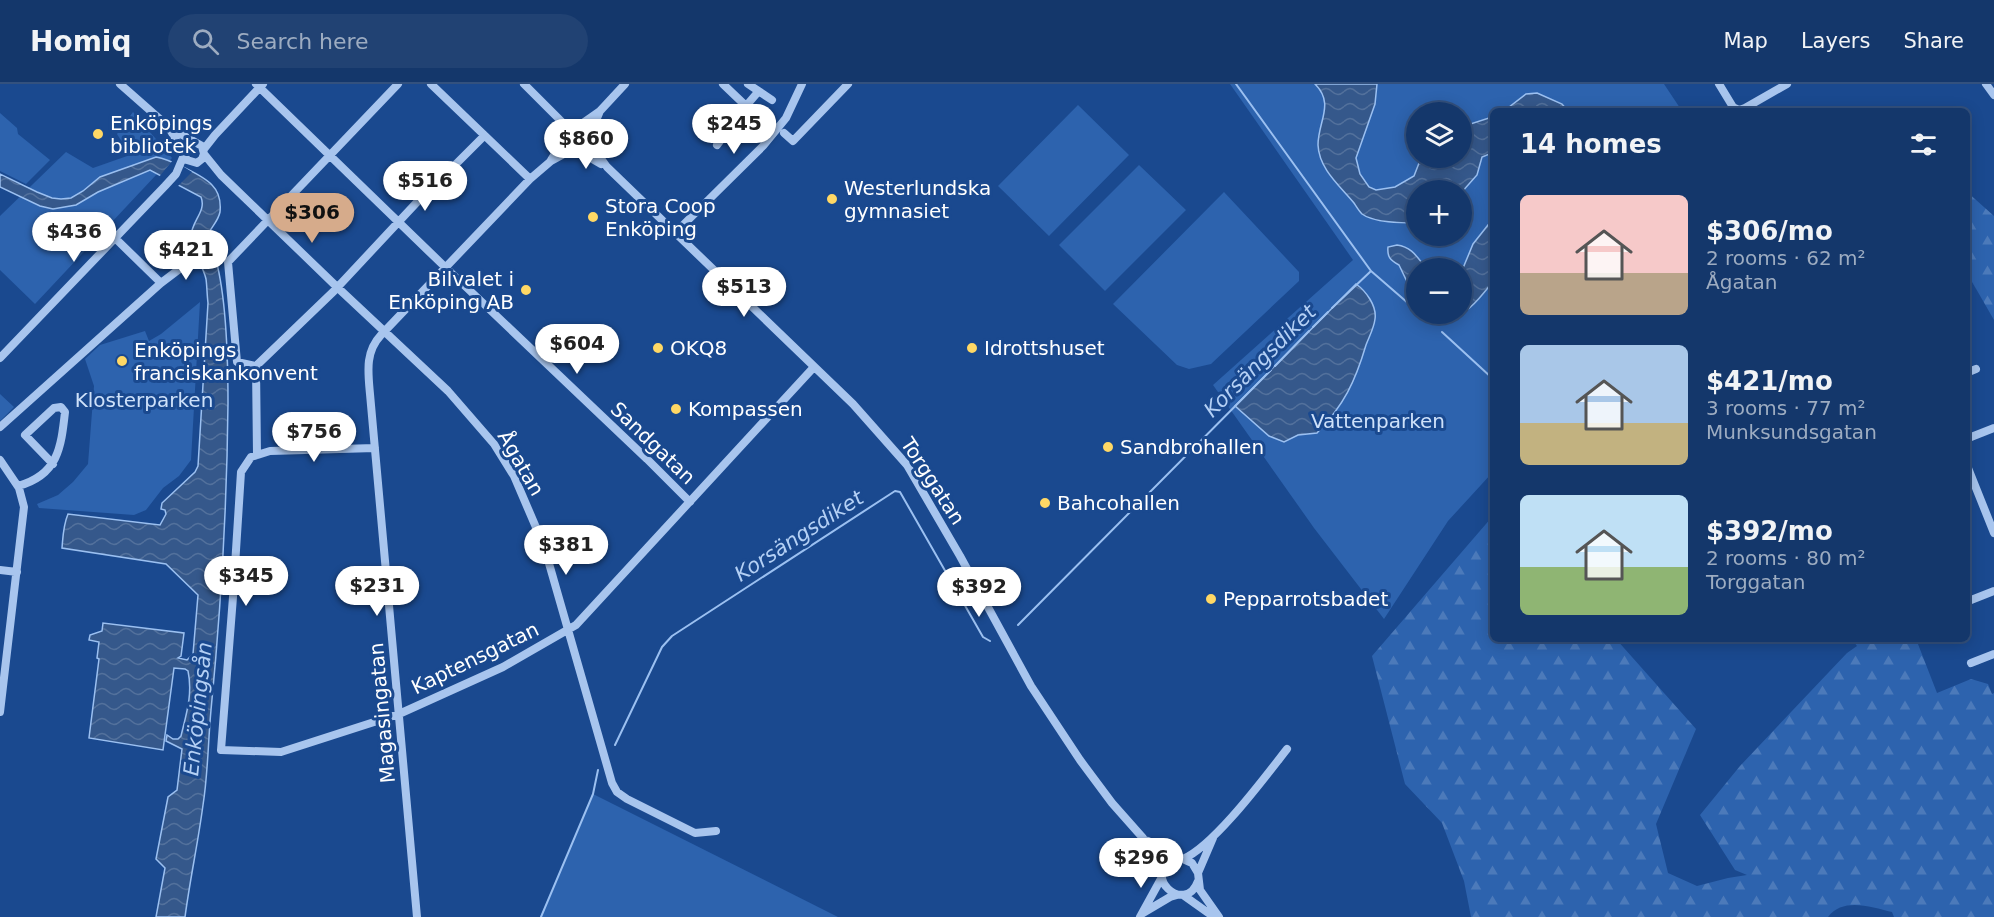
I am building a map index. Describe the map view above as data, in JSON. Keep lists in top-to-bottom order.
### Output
{
  "streets": {
    "street": [
      "Sandgatan",
      "Ågatan",
      "Torggatan",
      "Kaptensgatan",
      "Magasingatan"
    ]
  },
  "crossings": [
    ["Sandgatan", "Kaptensgatan"],
    ["Sandgatan", "Magasingatan"],
    ["Ågatan", "Kaptensgatan"],
    ["Ågatan", "Magasingatan"],
    ["Torggatan", "Kaptensgatan"],
    ["Kaptensgatan", "Magasingatan"]
  ],
  "water": ["Korsängsdiket", "Enköpingsån"],
  "parks": ["Klosterparken", "Vattenparken"],
  "places": [
    "Enköpings bibliotek",
    "Westerlundska gymnasiet",
    "Stora Coop Enköping",
    "Bilvalet i Enköping AB",
    "OKQ8",
    "Idrottshuset",
    "Enköpings franciskankonvent",
    "Kompassen",
    "Sandbrohallen",
    "Bahcohallen",
    "Pepparrotsbadet"
  ],
  "page": {
    "header": "Homiq",
    "search": "Search here",
    "nav": ["Map", "Layers", "Share"],
    "map_buttons": ["+", "−"],
    "price": [
      "$245",
      "$860",
      "$516",
      "$306",
      "$436",
      "$421",
      "$513",
      "$604",
      "$756",
      "$381",
      "$345",
      "$231",
      "$392",
      "$296"
    ],
    "heading": "14 homes",
    "list": [
      {
        "name": "$306/mo",
        "note": "2 rooms · 62 m² · Ågatan"
      },
      {
        "name": "$421/mo",
        "note": "3 rooms · 77 m² · Munksundsgatan"
      },
      {
        "name": "$392/mo",
        "note": "2 rooms · 80 m² · Torggatan"
      }
    ]
  }
}
